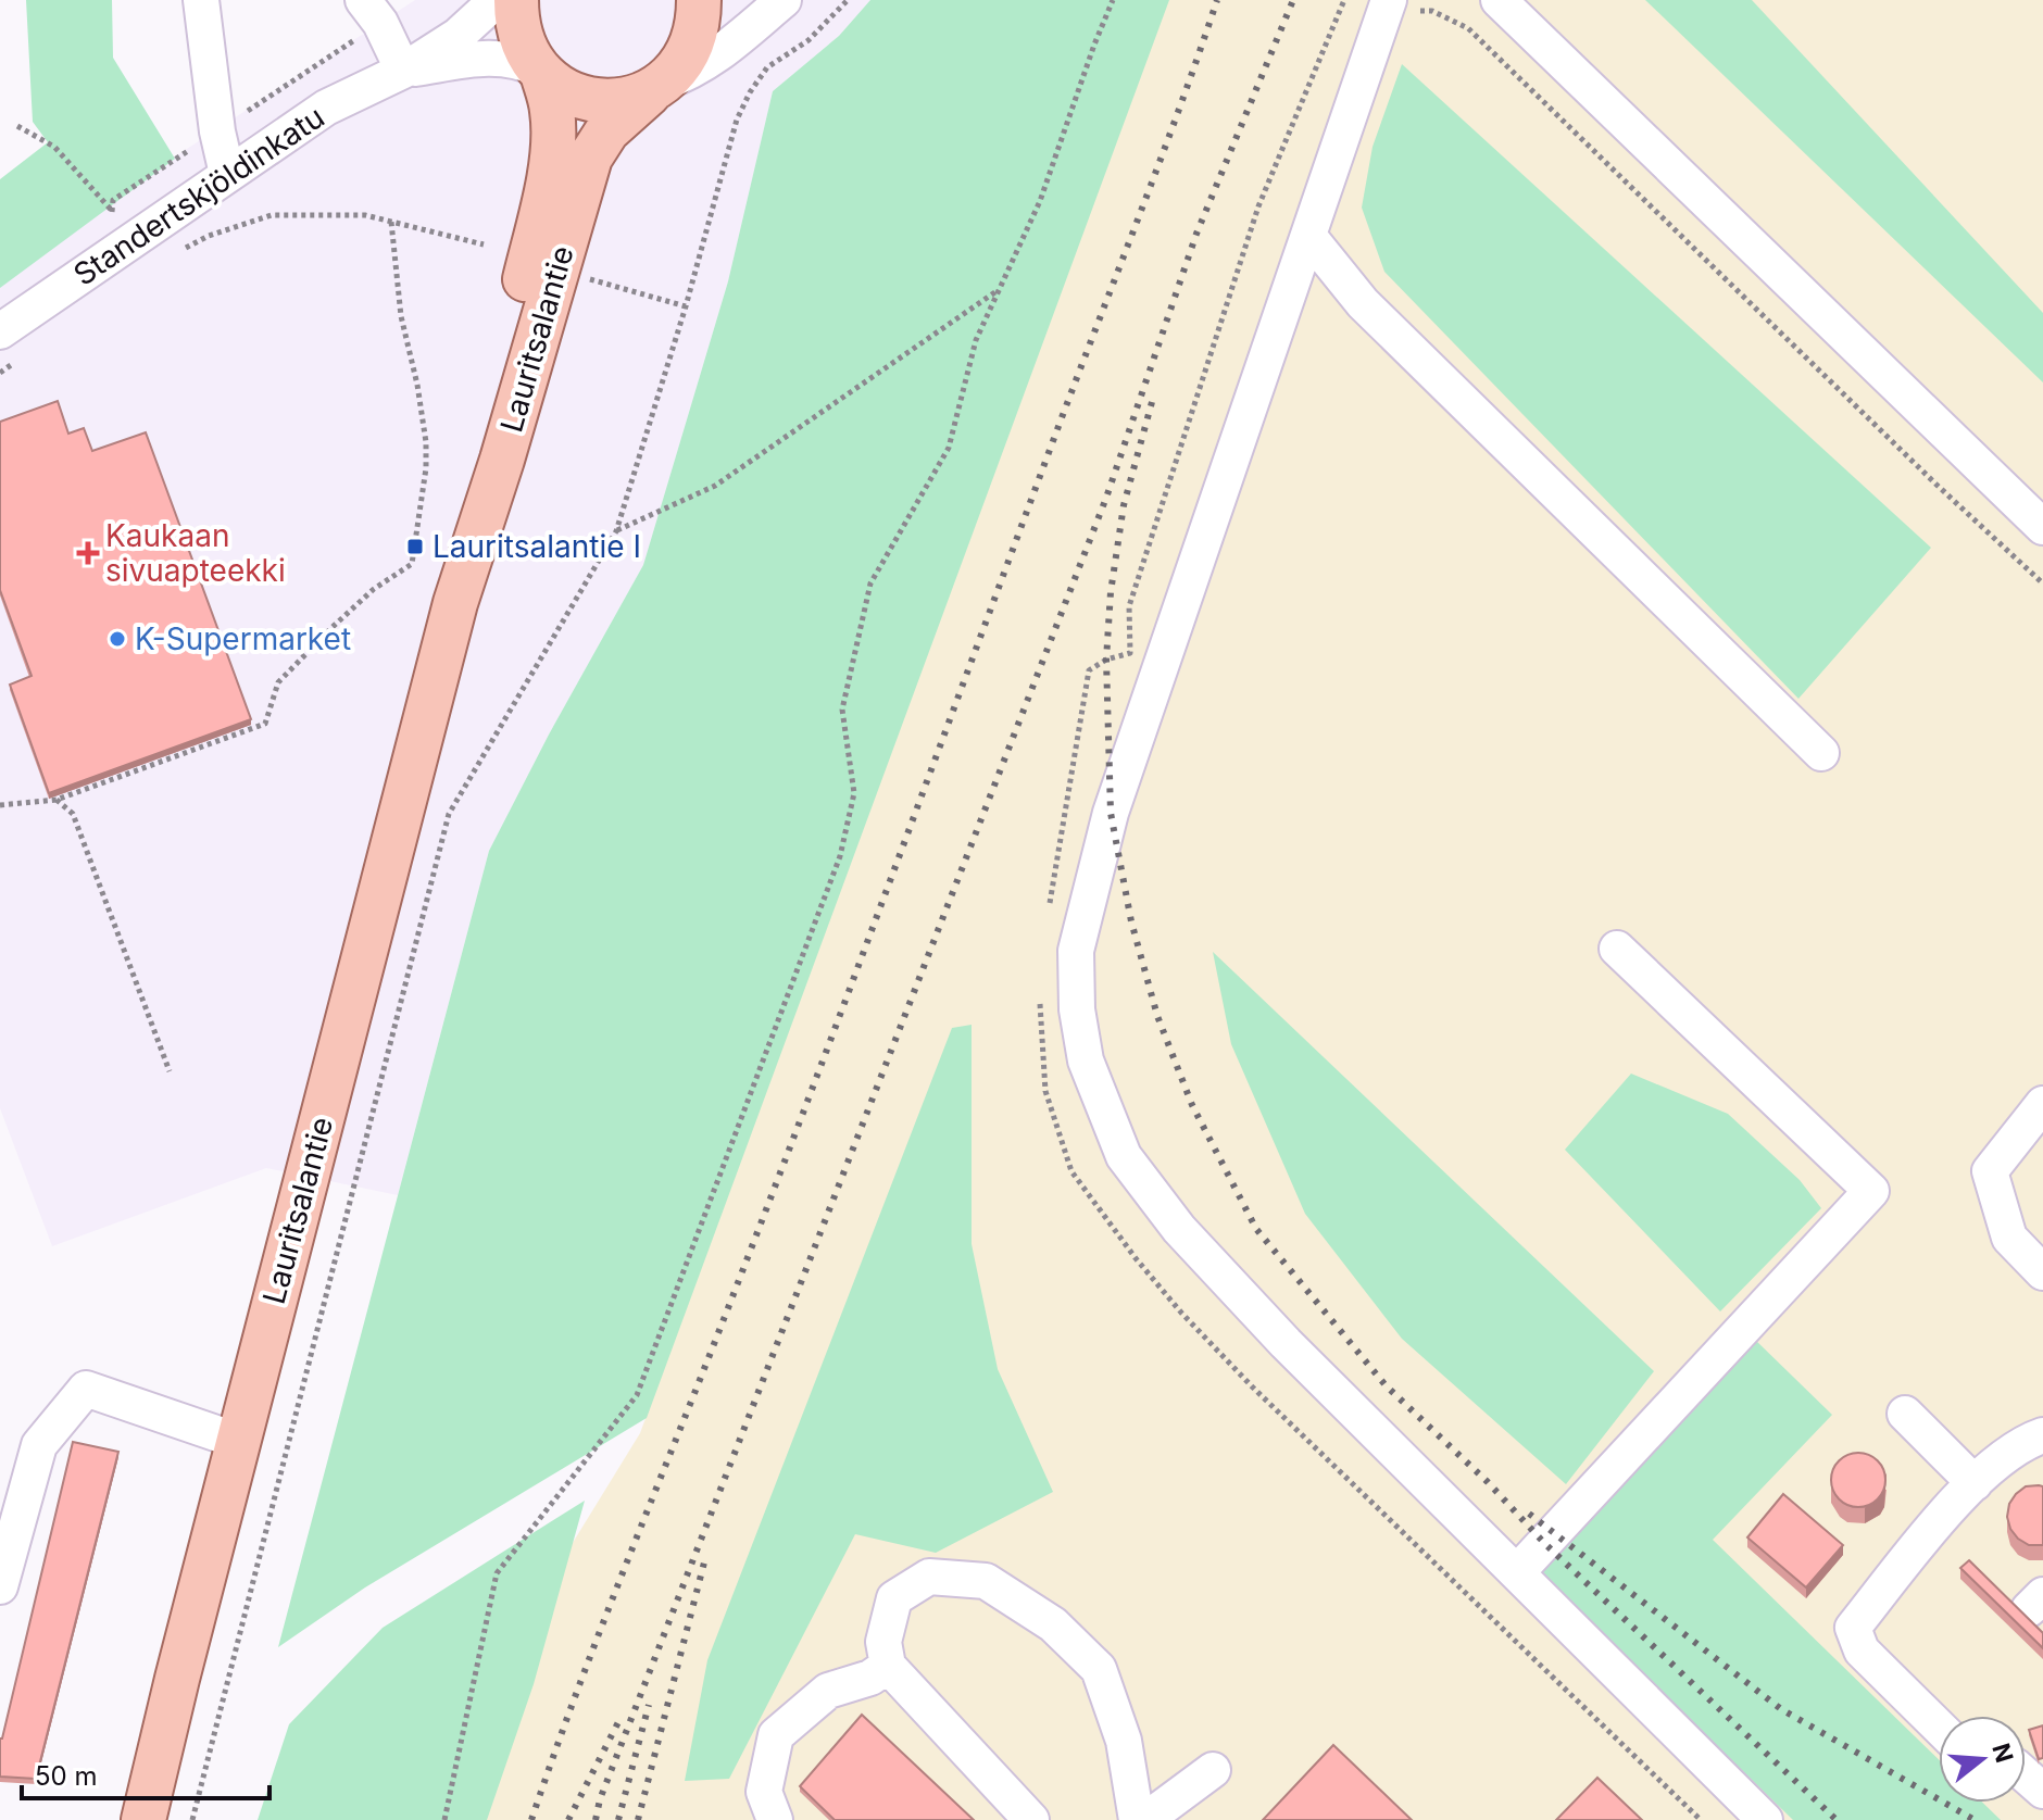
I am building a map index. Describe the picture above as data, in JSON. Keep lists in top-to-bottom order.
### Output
{
  "streets": {
    "main road": ["Lauritsalantie"],
    "street": ["Standertskjöldinkatu"]
  },
  "crossings": [
    ["Standertskjöldinkatu", "Lauritsalantie"]
  ],
  "places": {
    "transit": ["Lauritsalantie I"],
    "health": ["Kaukaan sivuapteekki"],
    "other": ["K-Supermarket"]
  },
  "scale_bar": "50 m",
  "north": "right"
}
